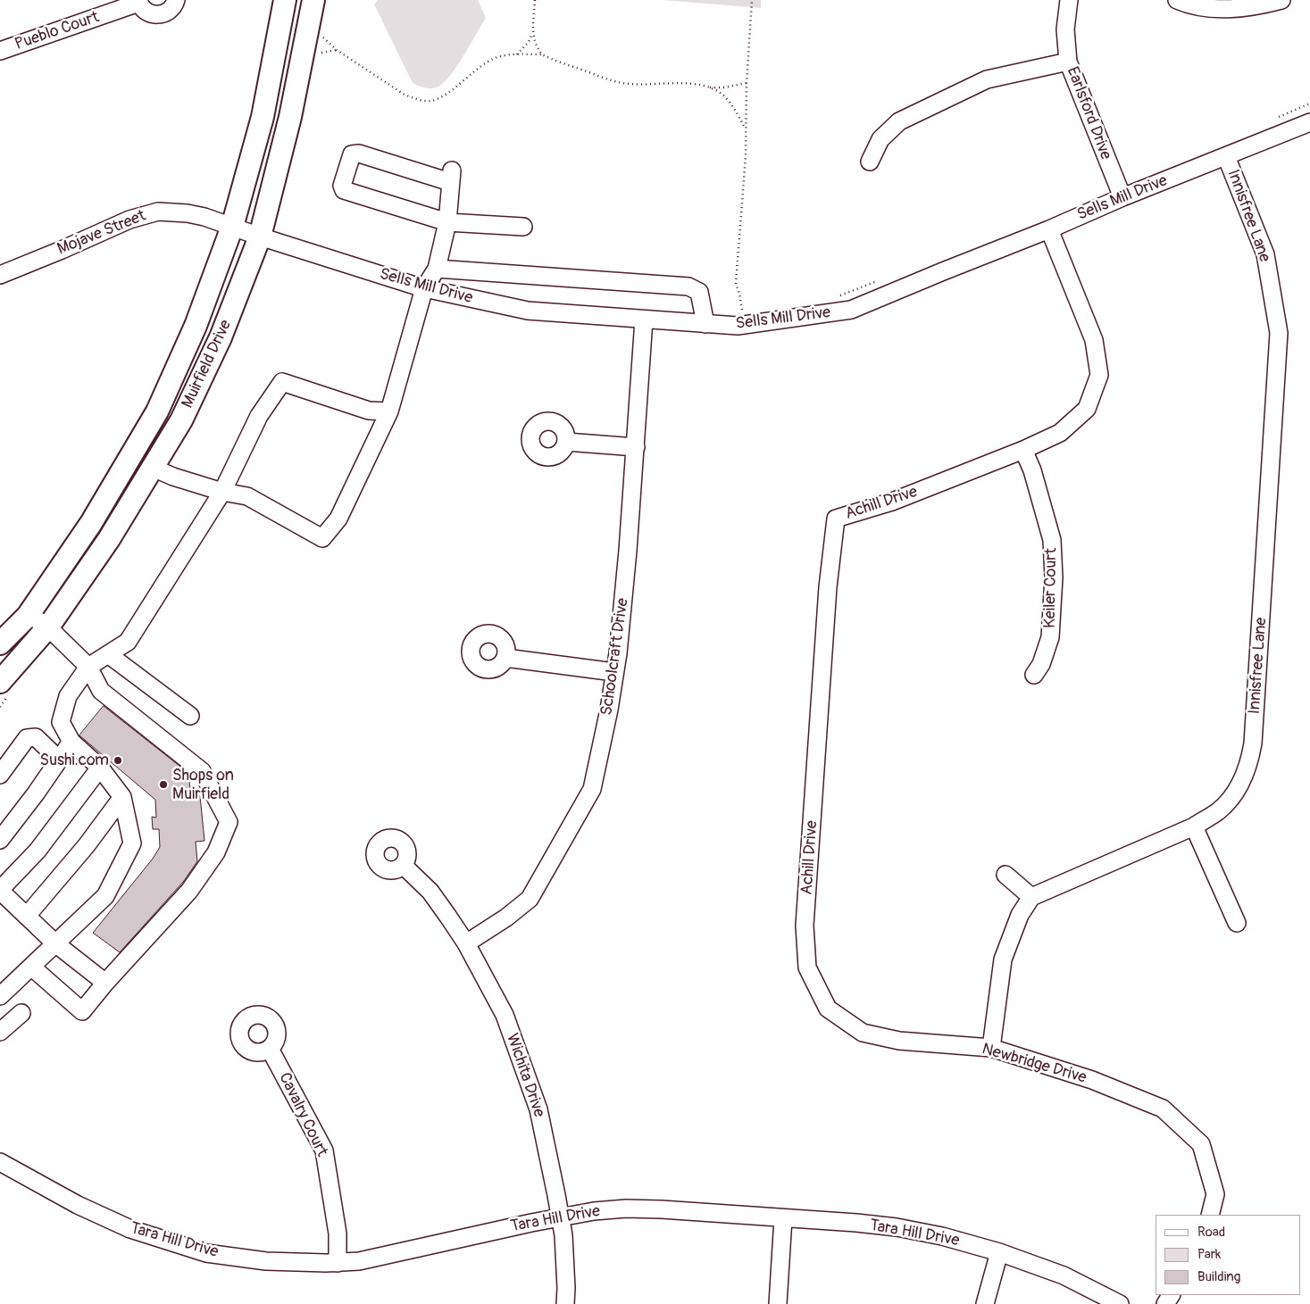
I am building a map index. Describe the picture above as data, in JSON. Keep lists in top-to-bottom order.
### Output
{
  "streets": {
    "main road": ["Muirfield Drive"],
    "street": [
      "Pueblo Court",
      "Earlsford Drive",
      "Sells Mill Drive",
      "Innisfree Lane",
      "Mojave Street",
      "Achill Drive",
      "Keiler Court",
      "Schoolcraft Drive",
      "Newbridge Drive",
      "Wichita Drive",
      "Cavalry Court",
      "Tara Hill Drive"
    ]
  },
  "crossings": [
    ["Earlsford Drive", "Sells Mill Drive"],
    ["Sells Mill Drive", "Innisfree Lane"],
    ["Sells Mill Drive", "Mojave Street"],
    ["Sells Mill Drive", "Muirfield Drive"],
    ["Sells Mill Drive", "Achill Drive"],
    ["Sells Mill Drive", "Schoolcraft Drive"],
    ["Mojave Street", "Muirfield Drive"],
    ["Achill Drive", "Keiler Court"],
    ["Achill Drive", "Newbridge Drive"],
    ["Schoolcraft Drive", "Wichita Drive"],
    ["Wichita Drive", "Tara Hill Drive"],
    ["Cavalry Court", "Tara Hill Drive"]
  ],
  "places": ["Sushi.com", "Shops on Muirfield"],
  "legend": ["Road", "Park", "Building"]
}
